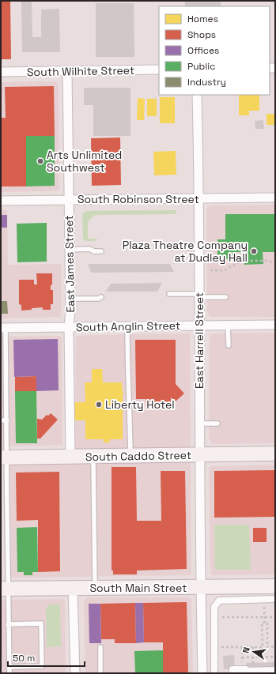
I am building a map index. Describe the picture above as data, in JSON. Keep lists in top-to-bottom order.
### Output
{
  "streets": {
    "main road": ["South Caddo Street", "South Main Street"],
    "street": [
      "South Wilhite Street",
      "South Robinson Street",
      "East James Street",
      "South Anglin Street",
      "East Harrell Street"
    ]
  },
  "crossings": [
    ["South Wilhite Street", "East James Street"],
    ["South Robinson Street", "East James Street"],
    ["South Robinson Street", "East Harrell Street"],
    ["East James Street", "South Anglin Street"],
    ["East James Street", "South Caddo Street"],
    ["South Anglin Street", "East Harrell Street"],
    ["East Harrell Street", "South Caddo Street"],
    ["East Harrell Street", "South Main Street"]
  ],
  "places": ["Arts Unlimited Southwest", "Plaza Theatre Company at Dudley Hall", "Liberty Hotel"],
  "legend": [
    "Homes",
    "Shops",
    "Offices",
    "Public",
    "Industry"
  ],
  "scale_bar": "50 m",
  "north": "left"
}
